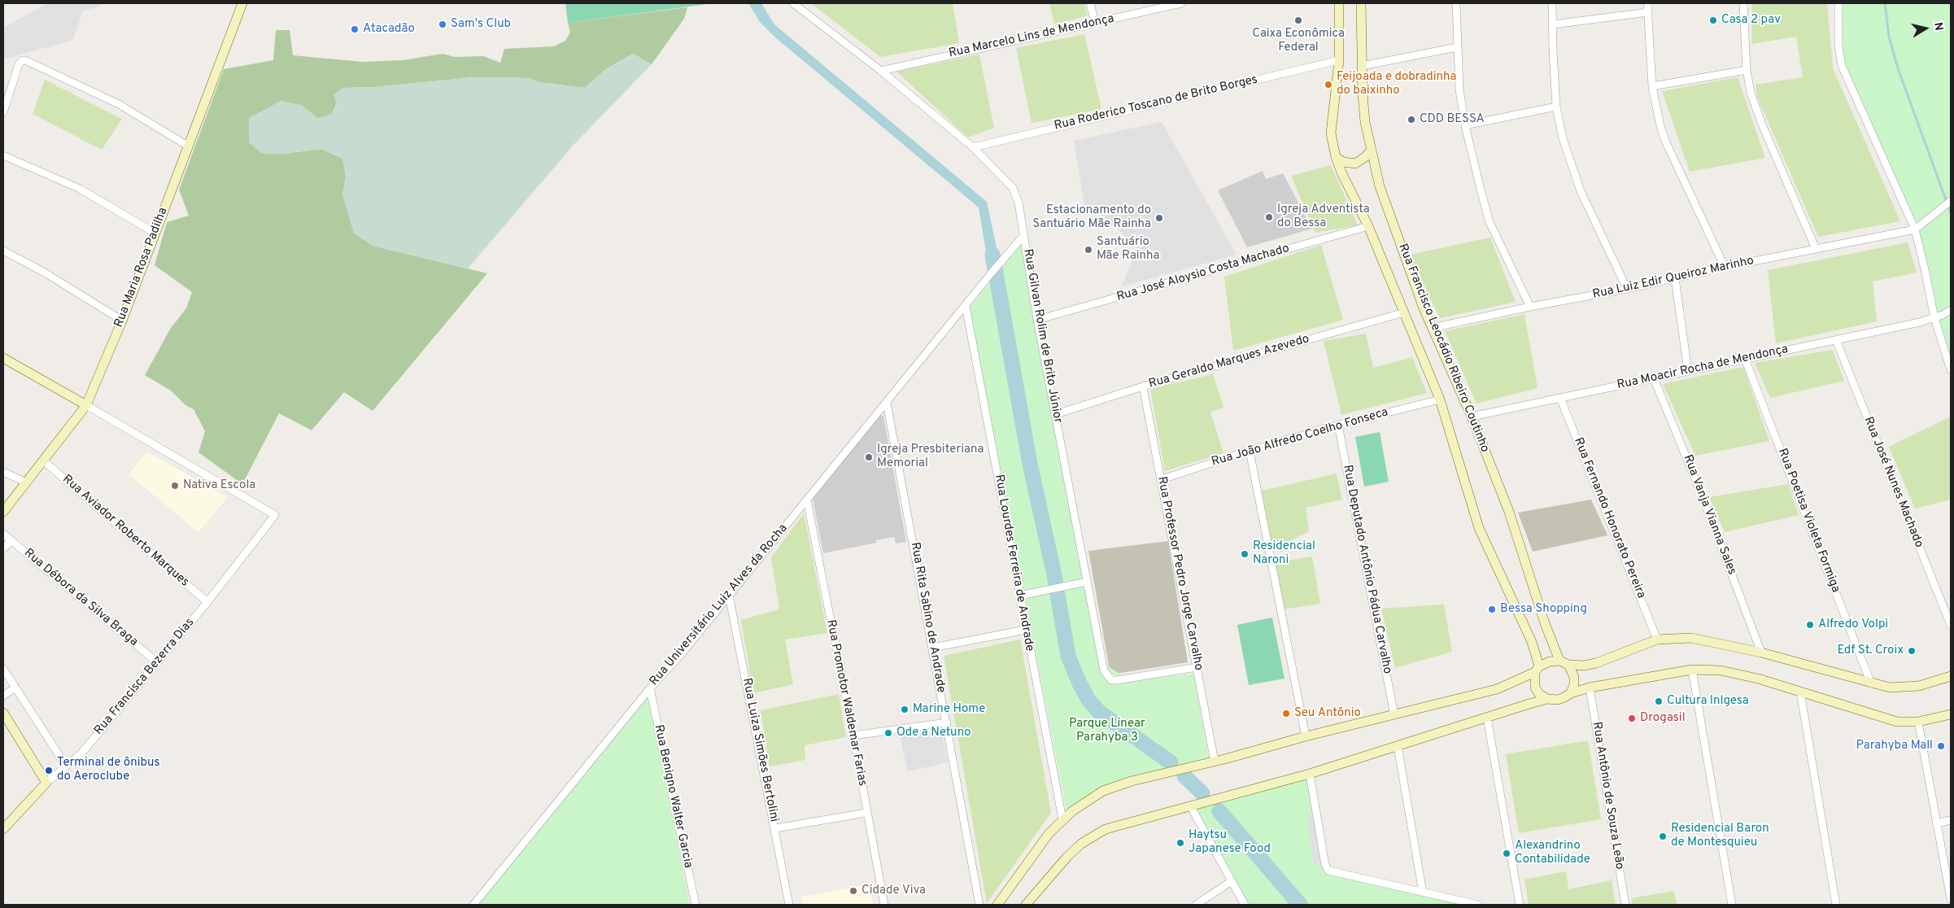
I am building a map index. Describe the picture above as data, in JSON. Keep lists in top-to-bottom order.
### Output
{
  "streets": {
    "main road": ["Rua Maria Rosa Padilha", "Rua Francisco Leocádio Ribeiro Coutinho", "Rua Francisca Bezerra Dias"],
    "street": [
      "Rua Marcelo Lins de Mendonça",
      "Rua Roderico Toscano de Brito Borges",
      "Rua José Aloysio Costa Machado",
      "Rua Luiz Edir Queiroz Marinho",
      "Rua Gilvan Rolim de Brito Júnior",
      "Rua Geraldo Marques Azevedo",
      "Rua Moacir Rocha de Mendonça",
      "Rua João Alfredo Coelho Fonseca",
      "Rua José Nunes Machado",
      "Rua Vanja Vianna Sales",
      "Rua Fernando Honorato Pereira",
      "Rua Poetisa Violeta Formiga",
      "Rua Aviador Roberto Marques",
      "Rua Lourdes Ferreira de Andrade",
      "Rua Deputado Antônio Pádua Carvalho",
      "Rua Professor Pedro Jorge Carvalho",
      "Rua Débora da Silva Braga",
      "Rua Universitário Luiz Alves da Rocha",
      "Rua Rita Sabino de Andrade",
      "Rua Promotor Waldemar Farias",
      "Rua Luiza Simões Bertolini",
      "Rua Antônio de Souza Leão",
      "Rua Benigno Walter Garcia"
    ]
  },
  "crossings": [
    ["Rua Marcelo Lins de Mendonça", "Rua Gilvan Rolim de Brito Júnior"],
    ["Rua Roderico Toscano de Brito Borges", "Rua Gilvan Rolim de Brito Júnior"],
    ["Rua Roderico Toscano de Brito Borges", "Rua Francisco Leocádio Ribeiro Coutinho"],
    ["Rua Maria Rosa Padilha", "Rua Aviador Roberto Marques"],
    ["Rua Maria Rosa Padilha", "Rua Francisca Bezerra Dias"],
    ["Rua José Aloysio Costa Machado", "Rua Gilvan Rolim de Brito Júnior"],
    ["Rua José Aloysio Costa Machado", "Rua Francisco Leocádio Ribeiro Coutinho"],
    ["Rua Luiz Edir Queiroz Marinho", "Rua Francisco Leocádio Ribeiro Coutinho"],
    ["Rua Gilvan Rolim de Brito Júnior", "Rua Geraldo Marques Azevedo"],
    ["Rua Gilvan Rolim de Brito Júnior", "Rua Professor Pedro Jorge Carvalho"],
    ["Rua Gilvan Rolim de Brito Júnior", "Rua Universitário Luiz Alves da Rocha"],
    ["Rua Francisco Leocádio Ribeiro Coutinho", "Rua Geraldo Marques Azevedo"],
    ["Rua Francisco Leocádio Ribeiro Coutinho", "Rua Moacir Rocha de Mendonça"],
    ["Rua Francisco Leocádio Ribeiro Coutinho", "Rua João Alfredo Coelho Fonseca"],
    ["Rua Geraldo Marques Azevedo", "Rua Professor Pedro Jorge Carvalho"],
    ["Rua Moacir Rocha de Mendonça", "Rua José Nunes Machado"],
    ["Rua Moacir Rocha de Mendonça", "Rua Vanja Vianna Sales"],
    ["Rua Moacir Rocha de Mendonça", "Rua Fernando Honorato Pereira"],
    ["Rua Moacir Rocha de Mendonça", "Rua Poetisa Violeta Formiga"],
    ["Rua João Alfredo Coelho Fonseca", "Rua Deputado Antônio Pádua Carvalho"],
    ["Rua João Alfredo Coelho Fonseca", "Rua Professor Pedro Jorge Carvalho"],
    ["Rua Aviador Roberto Marques", "Rua Francisca Bezerra Dias"],
    ["Rua Lourdes Ferreira de Andrade", "Rua Universitário Luiz Alves da Rocha"],
    ["Rua Débora da Silva Braga", "Rua Francisca Bezerra Dias"],
    ["Rua Universitário Luiz Alves da Rocha", "Rua Rita Sabino de Andrade"],
    ["Rua Universitário Luiz Alves da Rocha", "Rua Promotor Waldemar Farias"],
    ["Rua Universitário Luiz Alves da Rocha", "Rua Luiza Simões Bertolini"],
    ["Rua Universitário Luiz Alves da Rocha", "Rua Benigno Walter Garcia"]
  ],
  "parks": ["Parque Linear Parahyba 3"],
  "places": [
    "Caixa Econômica Federal",
    "Casa 2 pav",
    "Sam's Club",
    "Atacadão",
    "Feijoada e dobradinha do baixinho",
    "CDD BESSA",
    "Igreja Adventista do Bessa",
    "Estacionamento do Santuário Mãe Rainha",
    "Santuário Mãe Rainha",
    "Igreja Presbiteriana Memorial",
    "Nativa Escola",
    "Residencial Naroni",
    "Bessa Shopping",
    "Alfredo Volpi",
    "Edf St. Croix",
    "Cultura Inlgesa",
    "Marine Home",
    "Seu Antônio",
    "Drogasil",
    "Ode a Netuno",
    "Parahyba Mall",
    "Terminal de ônibus do Aeroclube",
    "Residencial Baron de Montesquieu",
    "Haytsu Japanese Food",
    "Alexandrino Contabilidade",
    "Cidade Viva"
  ],
  "north": "right"
}
